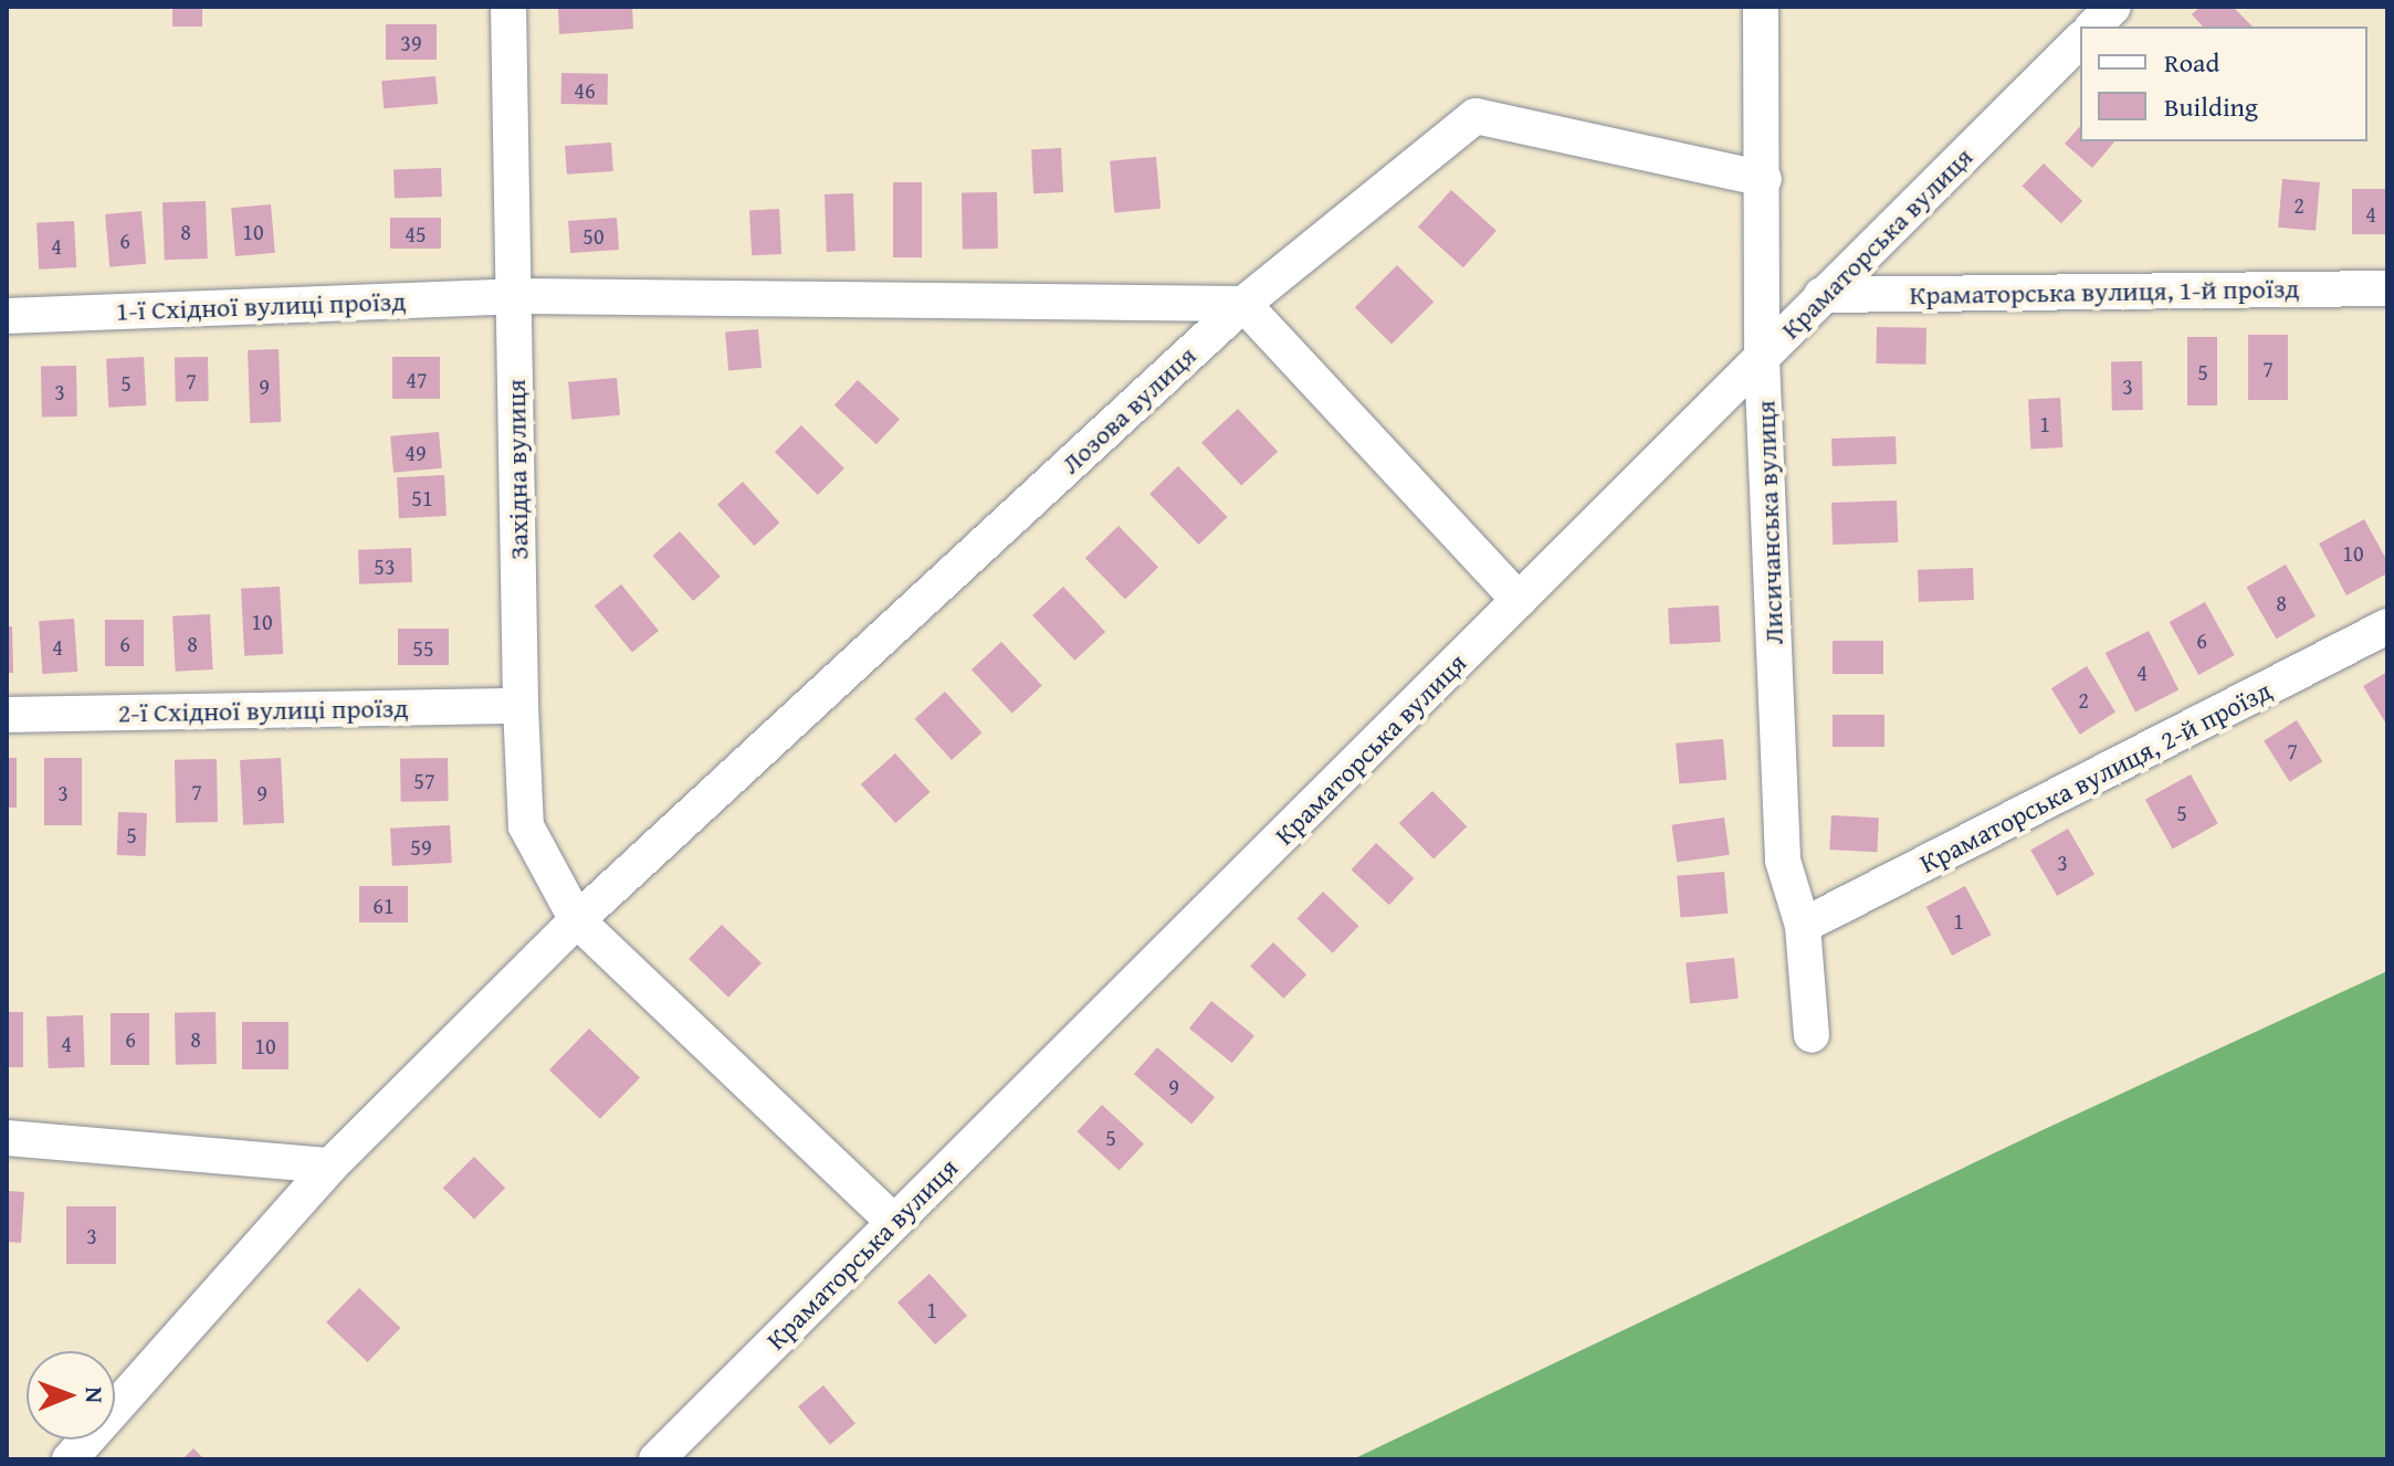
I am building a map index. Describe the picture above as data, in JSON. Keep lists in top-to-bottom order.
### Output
{
  "streets": {
    "street": [
      "Краматорська вулиця",
      "Краматорська вулиця, 1-й проїзд",
      "1-ї Східної вулиці проїзд",
      "Лозова вулиця",
      "Західна вулиця",
      "Лисичанська вулиця",
      "2-ї Східної вулиці проїзд",
      "Краматорська вулиця, 2-й проїзд"
    ]
  },
  "crossings": [
    ["Краматорська вулиця", "Краматорська вулиця, 1-й проїзд"],
    ["Краматорська вулиця", "Західна вулиця"],
    ["Краматорська вулиця", "Лисичанська вулиця"],
    ["1-ї Східної вулиці проїзд", "Лозова вулиця"],
    ["1-ї Східної вулиці проїзд", "Західна вулиця"],
    ["Лозова вулиця", "Західна вулиця"],
    ["Лозова вулиця", "Лисичанська вулиця"],
    ["Західна вулиця", "2-ї Східної вулиці проїзд"],
    ["Лисичанська вулиця", "Краматорська вулиця, 2-й проїзд"]
  ],
  "house_numbers": [
    "39",
    "46",
    "2",
    "4",
    "8",
    "10",
    "45",
    "50",
    "6",
    "4",
    "7",
    "5",
    "47",
    "7",
    "5",
    "9",
    "3",
    "3",
    "1",
    "49",
    "51",
    "10",
    "53",
    "8",
    "10",
    "6",
    "6",
    "8",
    "4",
    "55",
    "4",
    "2",
    "7",
    "57",
    "7",
    "3",
    "9",
    "5",
    "5",
    "59",
    "3",
    "61",
    "1",
    "6",
    "8",
    "4",
    "10",
    "9",
    "5",
    "3",
    "1"
  ],
  "legend": ["Road", "Building"],
  "north": "right"
}
